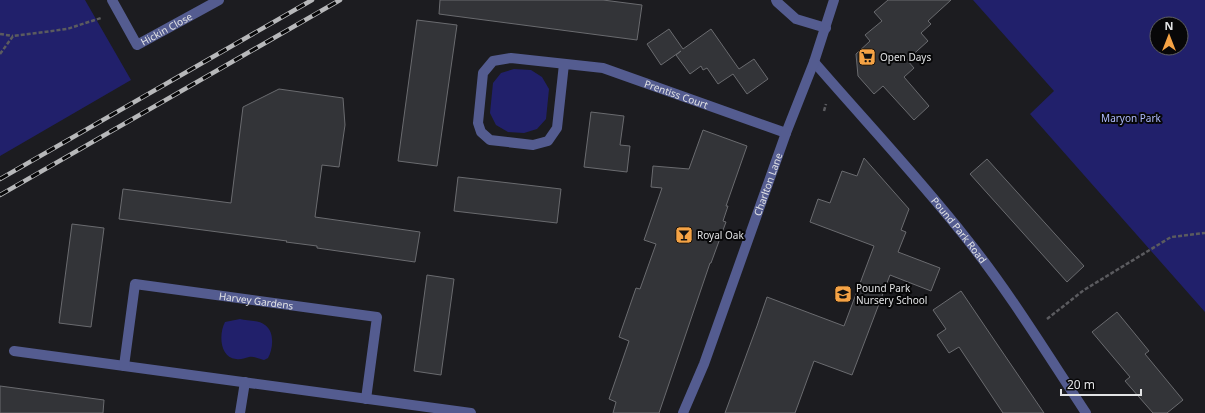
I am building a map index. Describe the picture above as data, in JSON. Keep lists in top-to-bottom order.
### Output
{
  "streets": {
    "street": [
      "Hickin Close",
      "Prentiss Court",
      "Charlton Lane",
      "Pound Park Road",
      "Harvey Gardens"
    ]
  },
  "crossings": [
    ["Prentiss Court", "Charlton Lane"],
    ["Charlton Lane", "Pound Park Road"]
  ],
  "parks": ["Maryon Park"],
  "places": {
    "supermarket": ["Open Days"],
    "bar": ["Royal Oak"],
    "school or university": ["Pound Park Nursery School"]
  },
  "scale_bar": "20 m",
  "north": "top"
}
